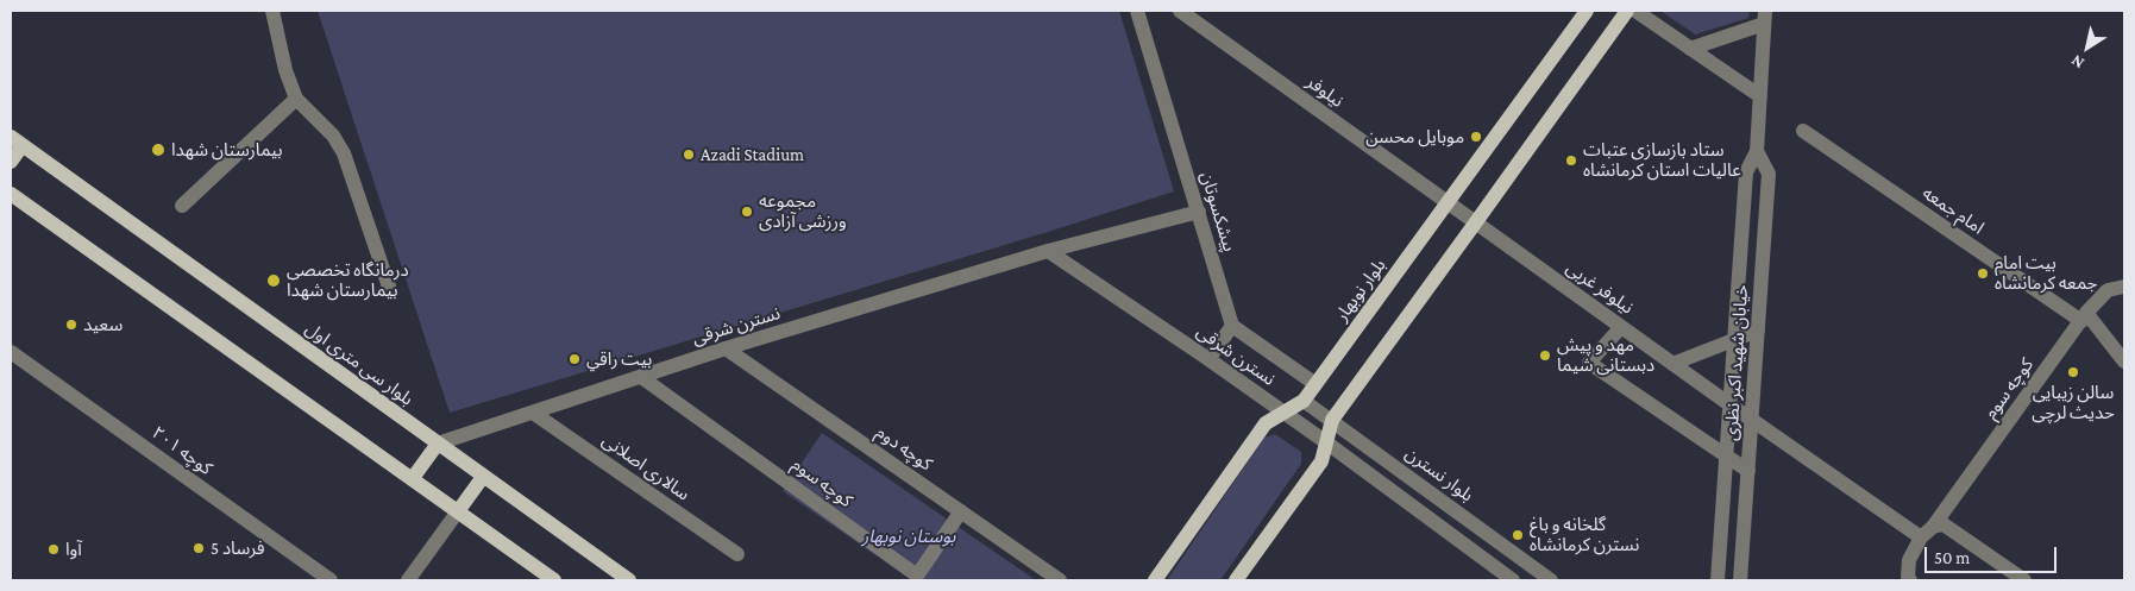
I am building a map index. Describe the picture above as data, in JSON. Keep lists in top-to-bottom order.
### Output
{
  "streets": {
    "main road": ["بلوار نوبهار", "بلوار سی متری اول"],
    "street": [
      "نیلوفر",
      "امام جمعه",
      "پیشکسوتان",
      "نیلوفر غربی",
      "نسترن شرقی",
      "خیابان شهید اکبر نظری",
      "کوچه سوم",
      "کوچه دوم",
      "کوچه ۲۰۱",
      "سالاری اصلانی",
      "بلوار نسترن"
    ]
  },
  "crossings": [
    ["نیلوفر", "نیلوفر غربی"],
    ["نیلوفر", "بلوار نوبهار"],
    ["امام جمعه", "کوچه سوم"],
    ["پیشکسوتان", "نسترن شرقی"],
    ["نیلوفر غربی", "خیابان شهید اکبر نظری"],
    ["نیلوفر غربی", "کوچه سوم"],
    ["بلوار نوبهار", "نسترن شرقی"],
    ["بلوار نوبهار", "بلوار نسترن"],
    ["نسترن شرقی", "بلوار سی متری اول"],
    ["نسترن شرقی", "کوچه سوم"],
    ["نسترن شرقی", "کوچه دوم"],
    ["نسترن شرقی", "سالاری اصلانی"],
    ["کوچه سوم", "کوچه دوم"]
  ],
  "parks": ["بوستان نوبهار"],
  "places": [
    "موبایل محسن",
    "بیمارستان شهدا",
    "Azadi Stadium",
    "ستاد بازسازی عتبات عالیات استان کرمانشاه",
    "مجموعه ورزشی آزادی",
    "بیت امام جمعه کرمانشاه",
    "درمانگاه تخصصی بیمارستان شهدا",
    "سعید",
    "مهد و پیش دبستانی شیما",
    "بيت راقي",
    "سالن زیبایی حدیث لرچی",
    "گلخانه و باغ نسترن کرمانشاه",
    "فرساد 5",
    "آوا"
  ],
  "scale_bar": "50 m",
  "north": "bottom left"
}
